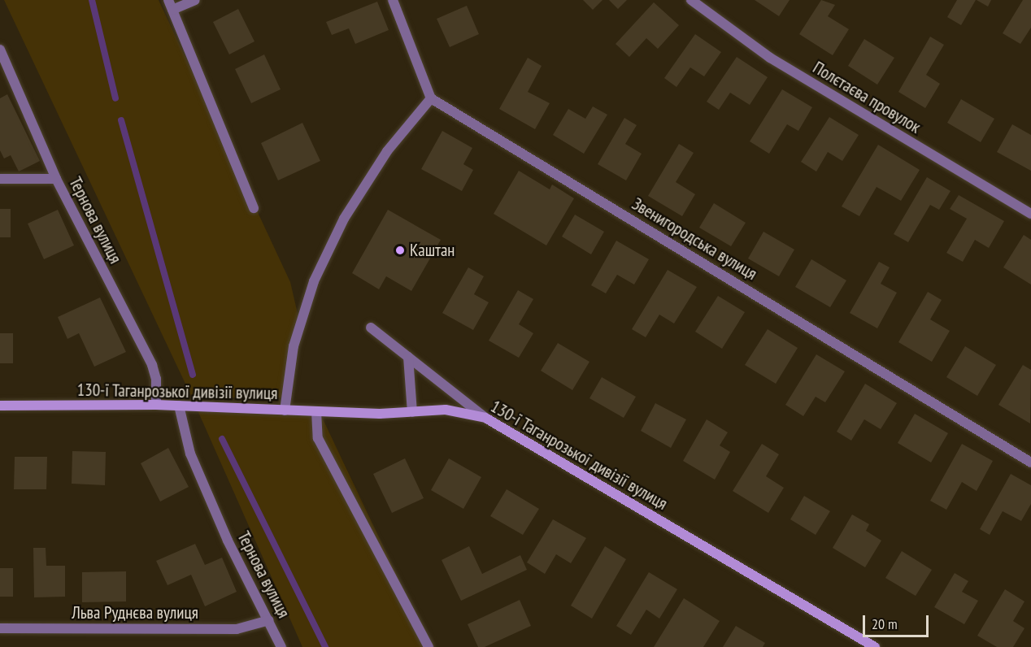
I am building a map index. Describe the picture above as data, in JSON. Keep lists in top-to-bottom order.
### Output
{
  "streets": {
    "street": [
      "Полєтаєва провулок",
      "Тернова вулиця",
      "Звенигородська вулиця",
      "130-ї Таганрозької дивізії вулиця",
      "Льва Руднєва вулиця"
    ]
  },
  "crossings": [
    ["Тернова вулиця", "130-ї Таганрозької дивізії вулиця"],
    ["Тернова вулиця", "Льва Руднєва вулиця"]
  ],
  "places": ["Каштан"],
  "scale_bar": "20 m"
}
